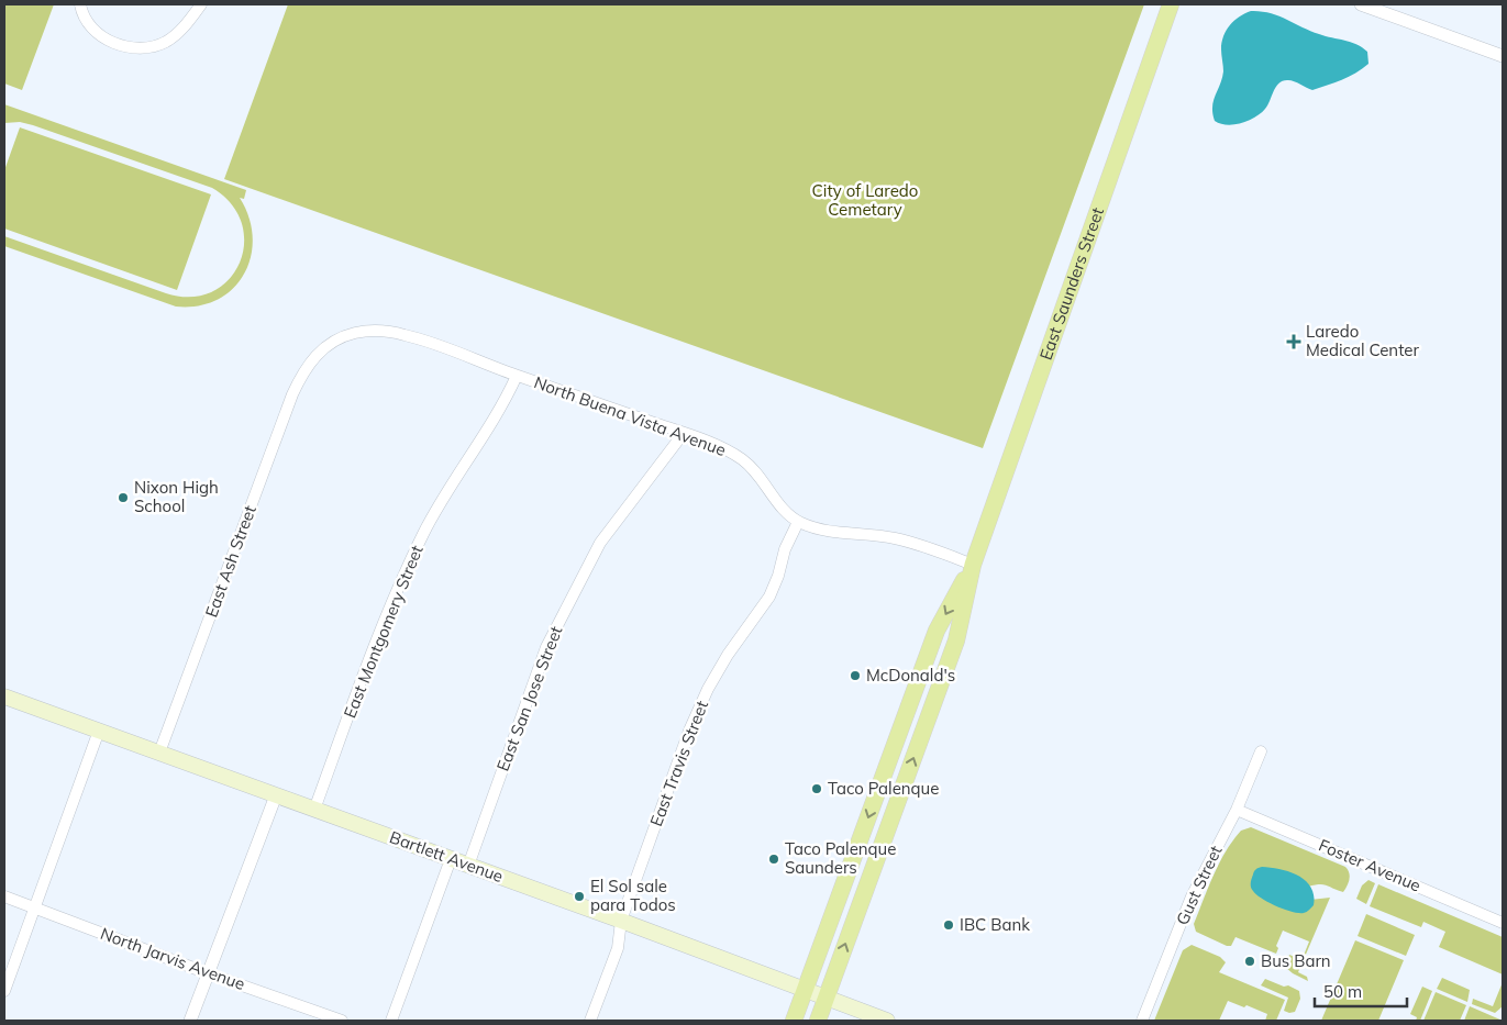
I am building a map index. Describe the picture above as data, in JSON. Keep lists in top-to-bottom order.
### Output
{
  "streets": {
    "main road": ["East Saunders Street", "Bartlett Avenue"],
    "street": [
      "North Buena Vista Avenue",
      "East Ash Street",
      "East Montgomery Street",
      "East San Jose Street",
      "East Travis Street",
      "Foster Avenue",
      "Gust Street",
      "North Jarvis Avenue"
    ]
  },
  "crossings": [
    ["East Saunders Street", "North Buena Vista Avenue"],
    ["East Saunders Street", "Bartlett Avenue"],
    ["North Buena Vista Avenue", "East Ash Street"],
    ["North Buena Vista Avenue", "East Montgomery Street"],
    ["North Buena Vista Avenue", "East San Jose Street"],
    ["North Buena Vista Avenue", "East Travis Street"],
    ["East Ash Street", "Bartlett Avenue"],
    ["East Montgomery Street", "Bartlett Avenue"],
    ["East San Jose Street", "Bartlett Avenue"],
    ["East Travis Street", "Bartlett Avenue"],
    ["Foster Avenue", "Gust Street"]
  ],
  "parks": ["City of Laredo Cemetary"],
  "places": {
    "health": ["Laredo Medical Center"],
    "other": [
      "Nixon High School",
      "McDonald's",
      "Taco Palenque",
      "Taco Palenque Saunders",
      "El Sol sale para Todos",
      "IBC Bank",
      "Bus Barn"
    ]
  },
  "scale_bar": "50 m"
}
